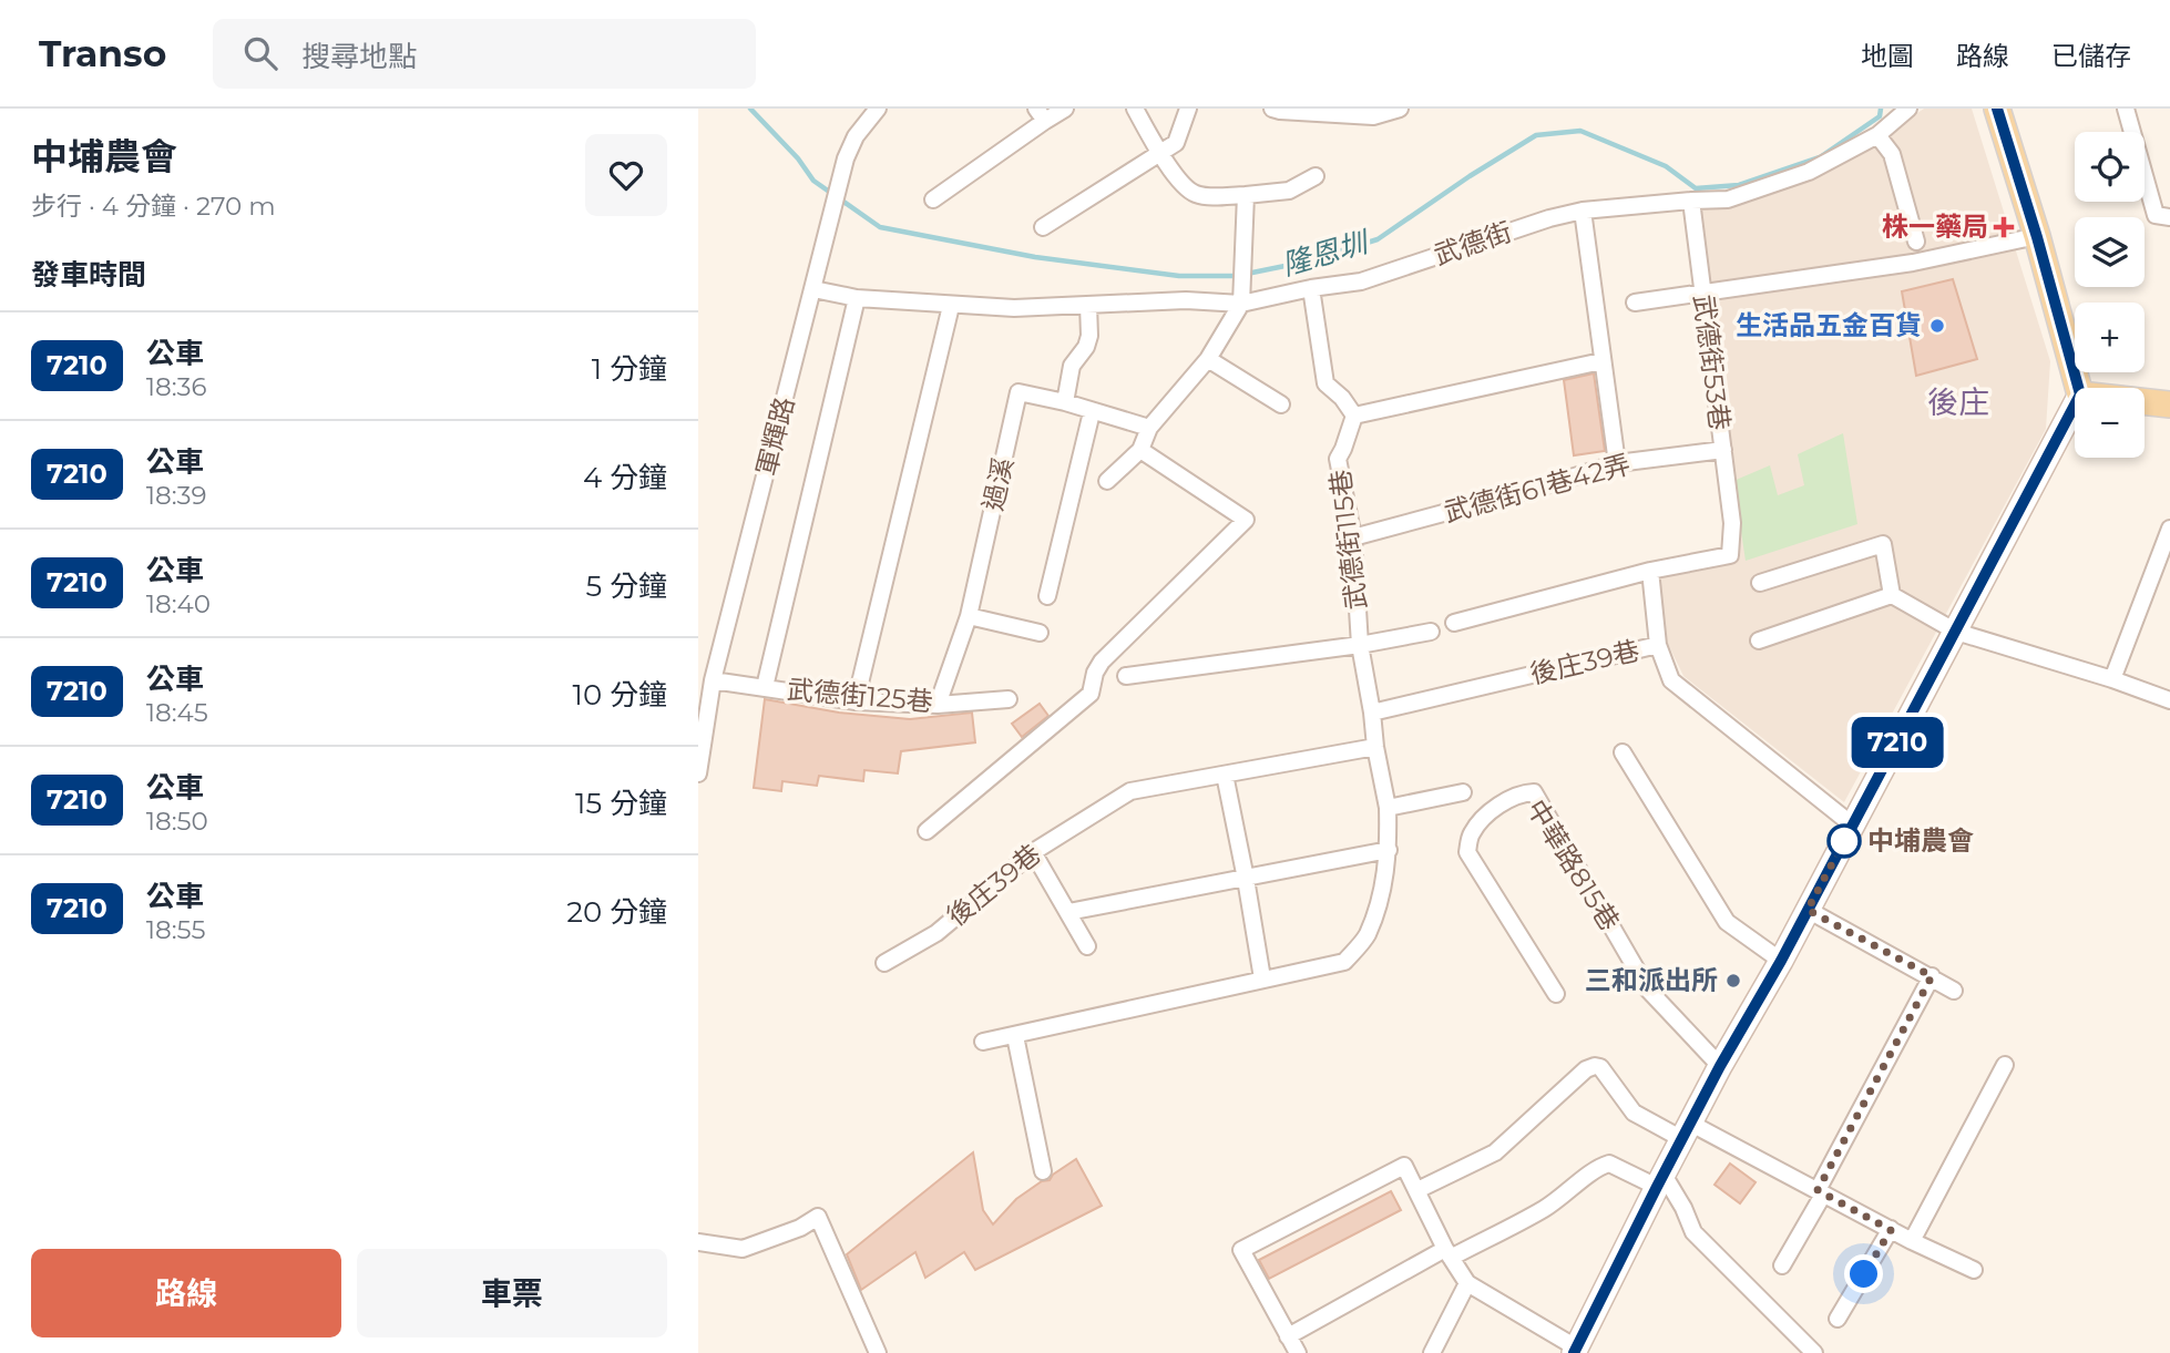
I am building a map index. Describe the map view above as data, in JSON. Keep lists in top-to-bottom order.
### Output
{
  "streets": {
    "street": [
      "武德街",
      "武德街53巷",
      "軍輝路",
      "過溪",
      "武德街61巷42弄",
      "武德街115巷",
      "後庄39巷",
      "武德街125巷",
      "中華路815巷"
    ]
  },
  "crossings": [
    ["武德街", "武德街53巷"],
    ["武德街", "軍輝路"],
    ["武德街53巷", "武德街61巷42弄"],
    ["軍輝路", "武德街125巷"],
    ["過溪", "武德街125巷"],
    ["武德街61巷42弄", "武德街115巷"],
    ["武德街115巷", "後庄39巷"]
  ],
  "districts": ["後庄"],
  "water": ["隆恩圳"],
  "places": {
    "health": ["株一藥局"],
    "other": ["生活品五金百貨", "中埔農會", "三和派出所"]
  },
  "lines": ["bus line 7210"],
  "page": {
    "header": "Transo",
    "search": "搜尋地點",
    "nav": ["地圖", "路線", "已儲存"],
    "heading": [
      ["中埔農會", "步行 · 4 分鐘 · 270 m"],
      "發車時間"
    ],
    "on_map": "7210",
    "map_buttons": ["+", "−"],
    "list": [
      {
        "mark": "7210",
        "name": "公車",
        "note": "18:36",
        "value": "1 分鐘"
      },
      {
        "mark": "7210",
        "name": "公車",
        "note": "18:39",
        "value": "4 分鐘"
      },
      {
        "mark": "7210",
        "name": "公車",
        "note": "18:40",
        "value": "5 分鐘"
      },
      {
        "mark": "7210",
        "name": "公車",
        "note": "18:45",
        "value": "10 分鐘"
      },
      {
        "mark": "7210",
        "name": "公車",
        "note": "18:50",
        "value": "15 分鐘"
      },
      {
        "mark": "7210",
        "name": "公車",
        "note": "18:55",
        "value": "20 分鐘"
      }
    ],
    "buttons": ["路線", "車票"]
  }
}
